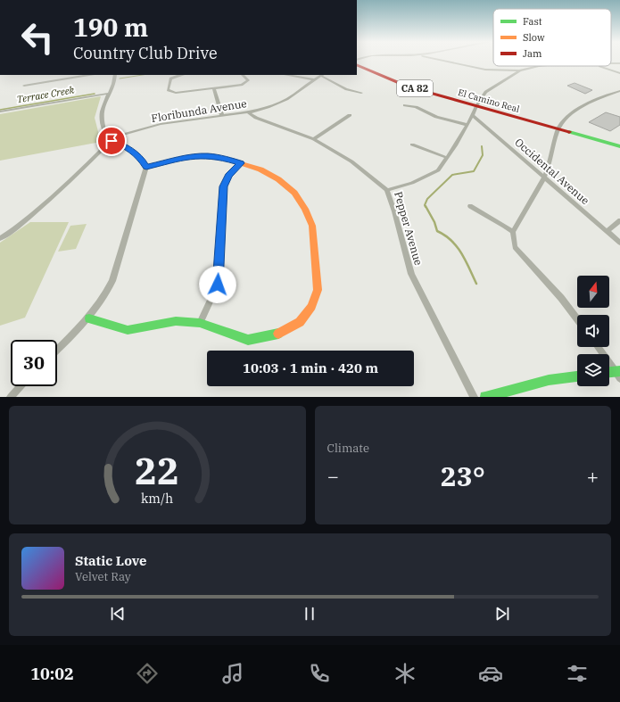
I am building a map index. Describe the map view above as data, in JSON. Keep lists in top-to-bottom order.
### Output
{
  "streets": {
    "street": [
      "CA 82",
      "El Camino Real",
      "Floribunda Avenue",
      "Occidental Avenue",
      "Pepper Avenue"
    ]
  },
  "crossings": [
    ["Floribunda Avenue", "Pepper Avenue"]
  ],
  "water": ["Terrace Creek"],
  "legend": ["Fast", "Slow", "Jam"],
  "north": "top",
  "page": {
    "turn": ["190 m", "Country Club Drive"],
    "limit": "30",
    "trip": "10:03 · 1 min · 420 m",
    "tile": "Climate",
    "heat": ["−", "23°", "+"],
    "song": ["Static Love", "Velvet Ray"],
    "tabs": "10:02",
    "gauge": ["22", "km/h"]
  }
}
